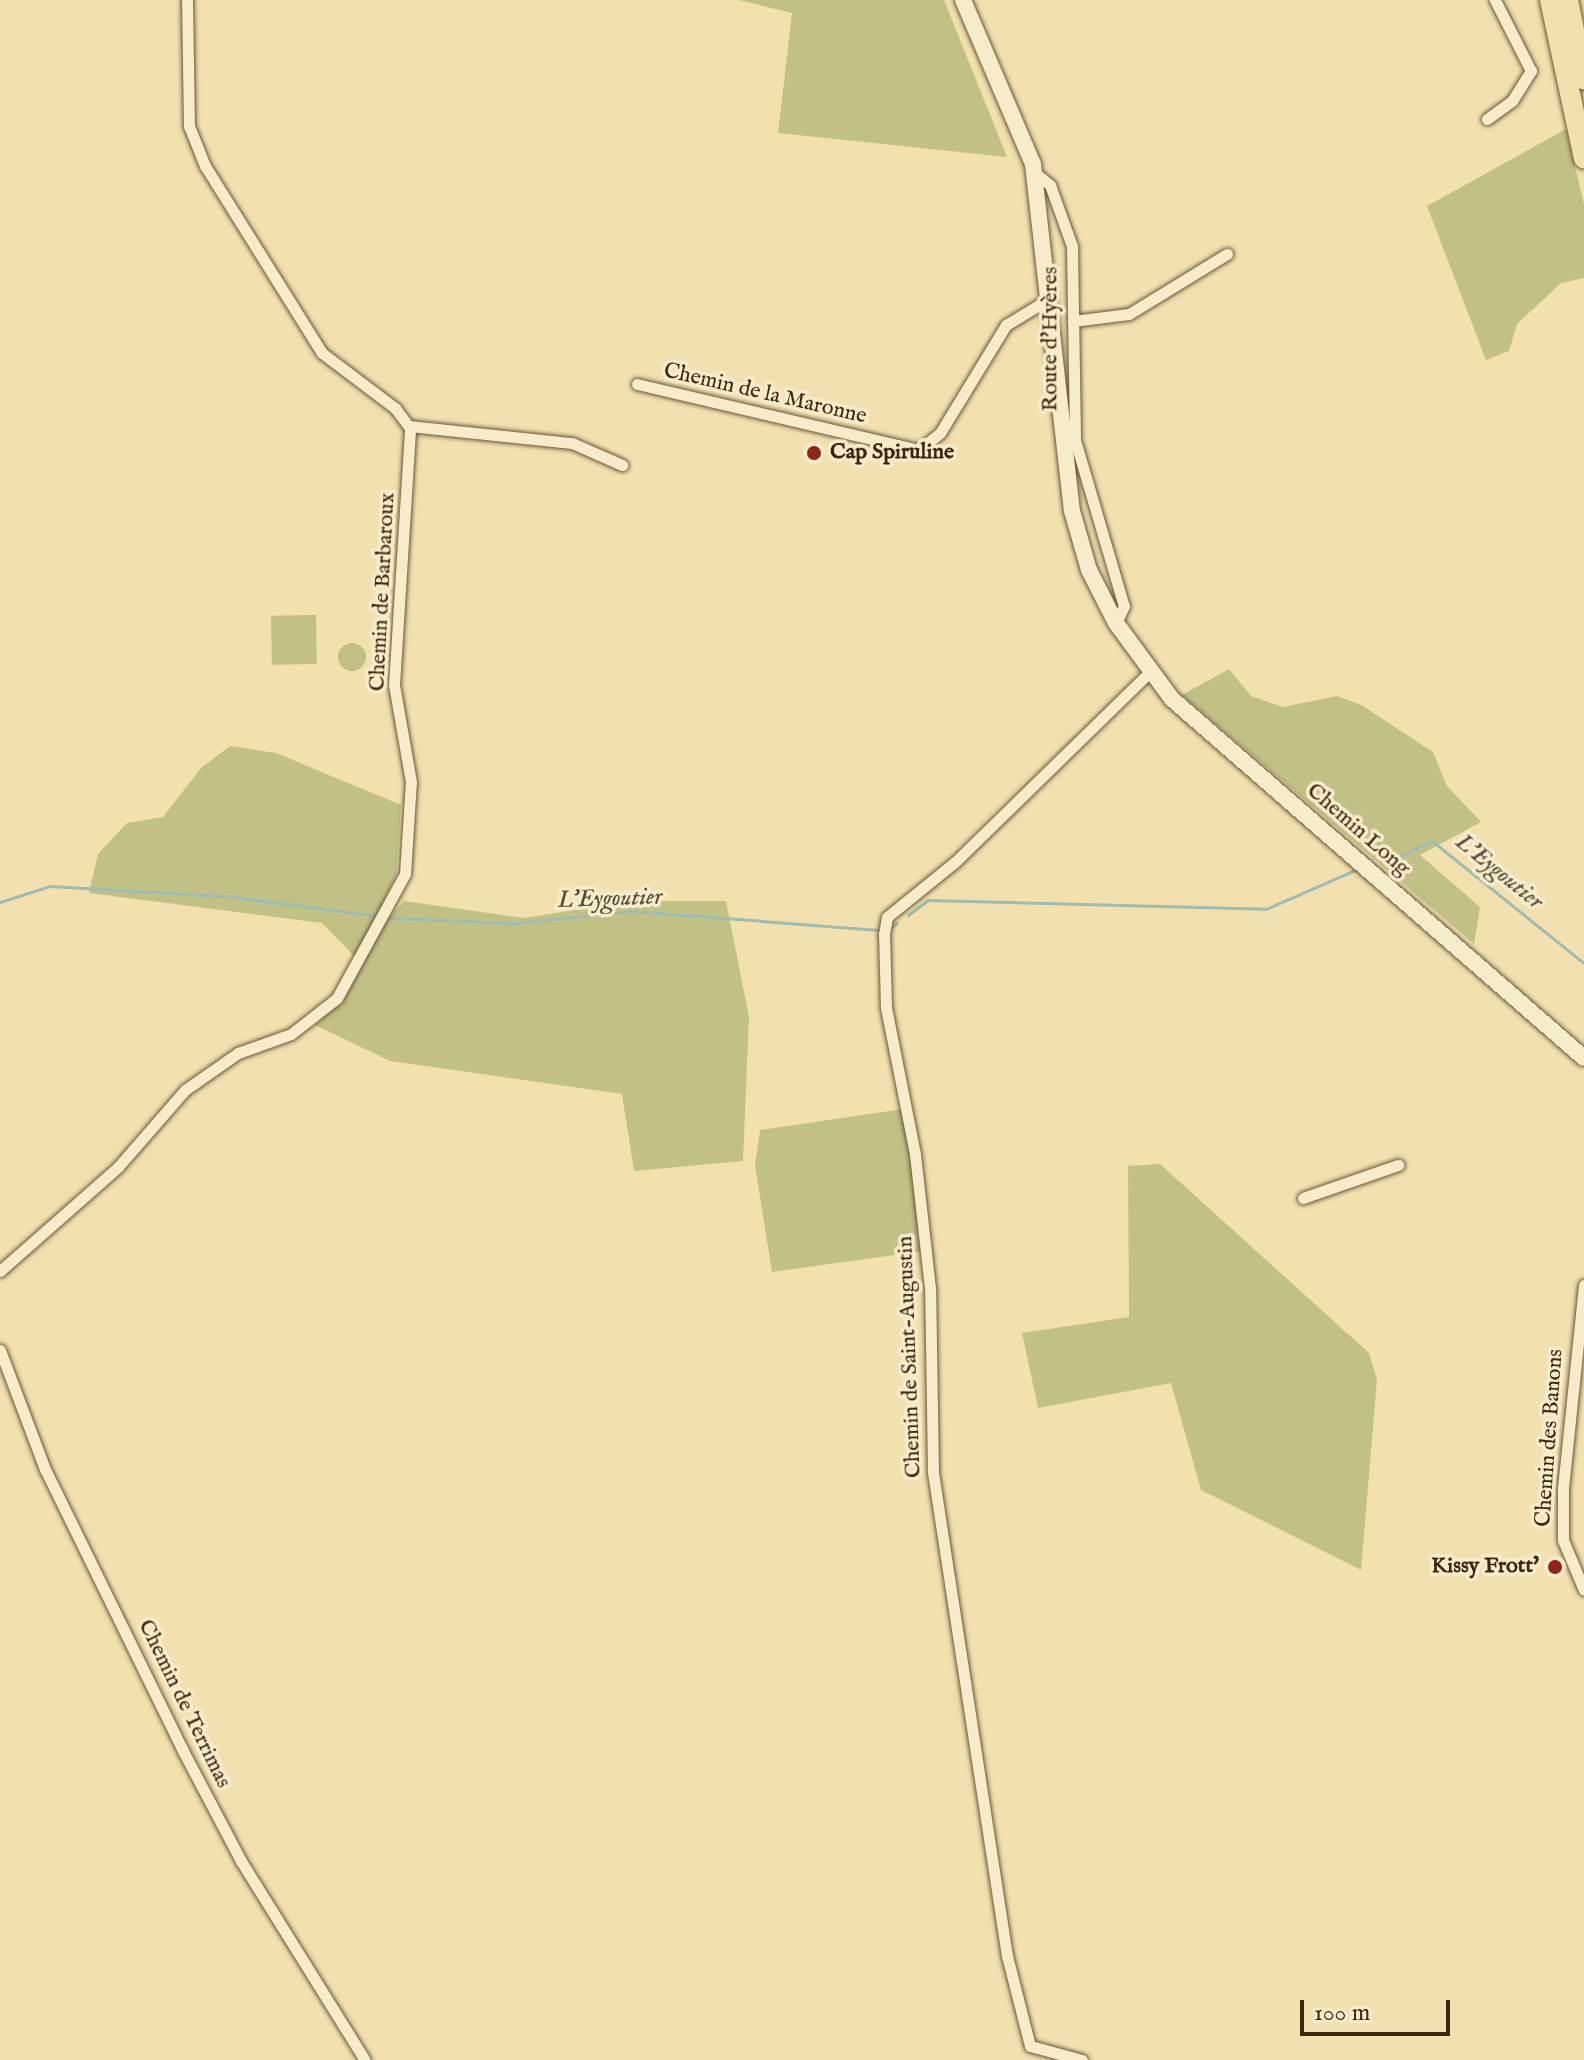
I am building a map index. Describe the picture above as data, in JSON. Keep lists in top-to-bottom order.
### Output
{
  "streets": {
    "main road": ["Route d'Hyères", "Chemin Long"],
    "street": [
      "Chemin de la Maronne",
      "Chemin de Barbaroux",
      "Chemin de Saint-Augustin",
      "Chemin des Banons",
      "Chemin de Terrimas"
    ]
  },
  "crossings": [
    ["Route d'Hyères", "Chemin de la Maronne"],
    ["Route d'Hyères", "Chemin Long"],
    ["Chemin Long", "Chemin de Saint-Augustin"]
  ],
  "water": ["L'Eygoutier"],
  "places": ["Cap Spiruline", "Kissy Frott'"],
  "scale_bar": "100 m"
}
